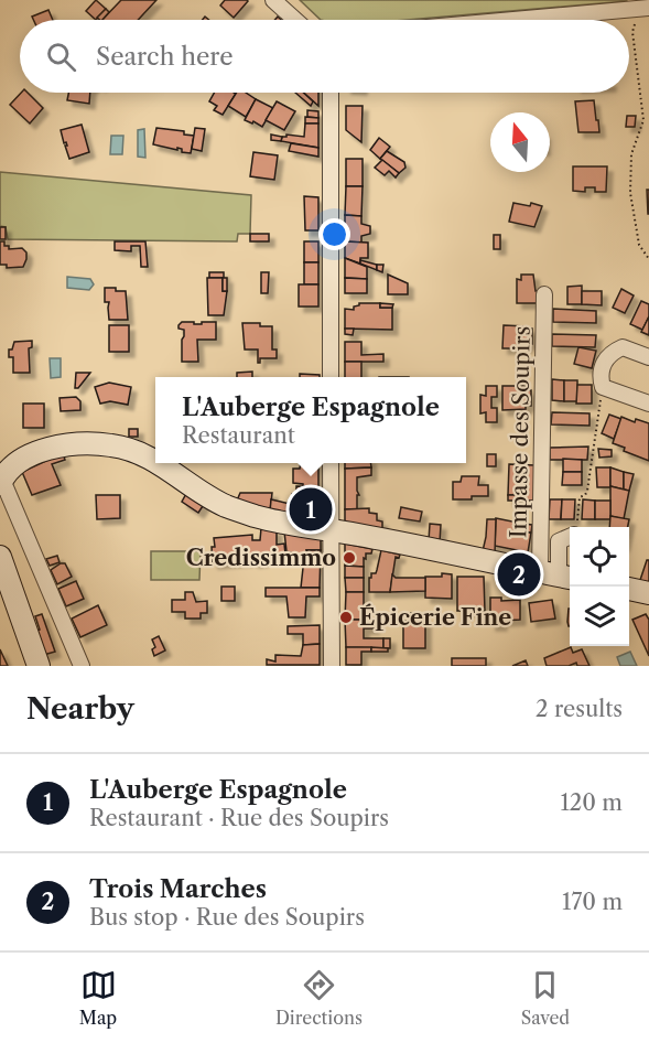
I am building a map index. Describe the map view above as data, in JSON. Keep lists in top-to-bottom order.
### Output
{
  "streets": {
    "street": ["Impasse des Soupirs"]
  },
  "places": ["Credissimmo", "Épicerie Fine"],
  "north": "top",
  "page": {
    "search": "Search here",
    "popup": ["L'Auberge Espagnole", "Restaurant"],
    "pins": ["1", "2"],
    "heading": ["Nearby", "2 results"],
    "list": [
      {
        "mark": "1",
        "name": "L'Auberge Espagnole",
        "note": "Restaurant · Rue des Soupirs",
        "value": "120 m"
      },
      {
        "mark": "2",
        "name": "Trois Marches",
        "note": "Bus stop · Rue des Soupirs",
        "value": "170 m"
      }
    ],
    "nav": ["Map", "Directions", "Saved"]
  }
}
